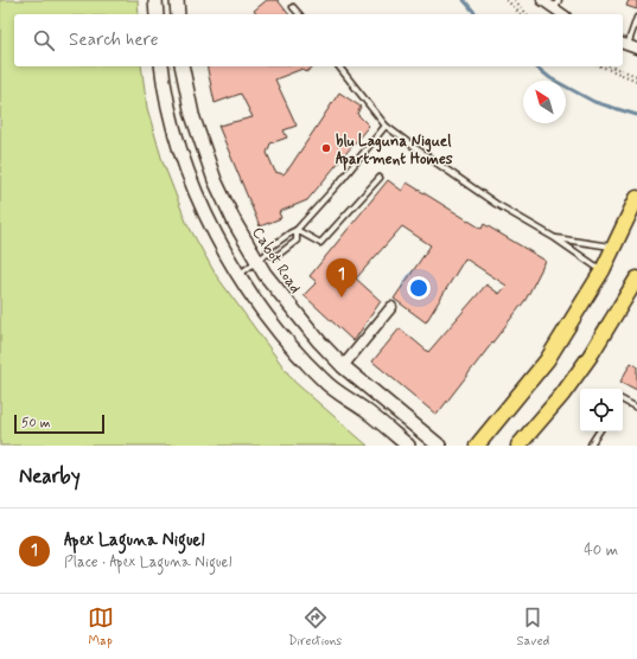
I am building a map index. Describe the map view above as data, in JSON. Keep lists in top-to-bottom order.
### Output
{
  "streets": {
    "main road": ["Cabot Road"]
  },
  "places": ["blu Laguna Niguel Apartment Homes"],
  "scale_bar": "50 m",
  "north": "top left",
  "page": {
    "search": "Search here",
    "pins": "1",
    "scale": "50 m",
    "heading": "Nearby",
    "list": [
      {
        "mark": "1",
        "name": "Apex Laguna Niguel",
        "note": "Place · Apex Laguna Niguel",
        "value": "40 m"
      }
    ],
    "nav": ["Map", "Directions", "Saved"]
  }
}
